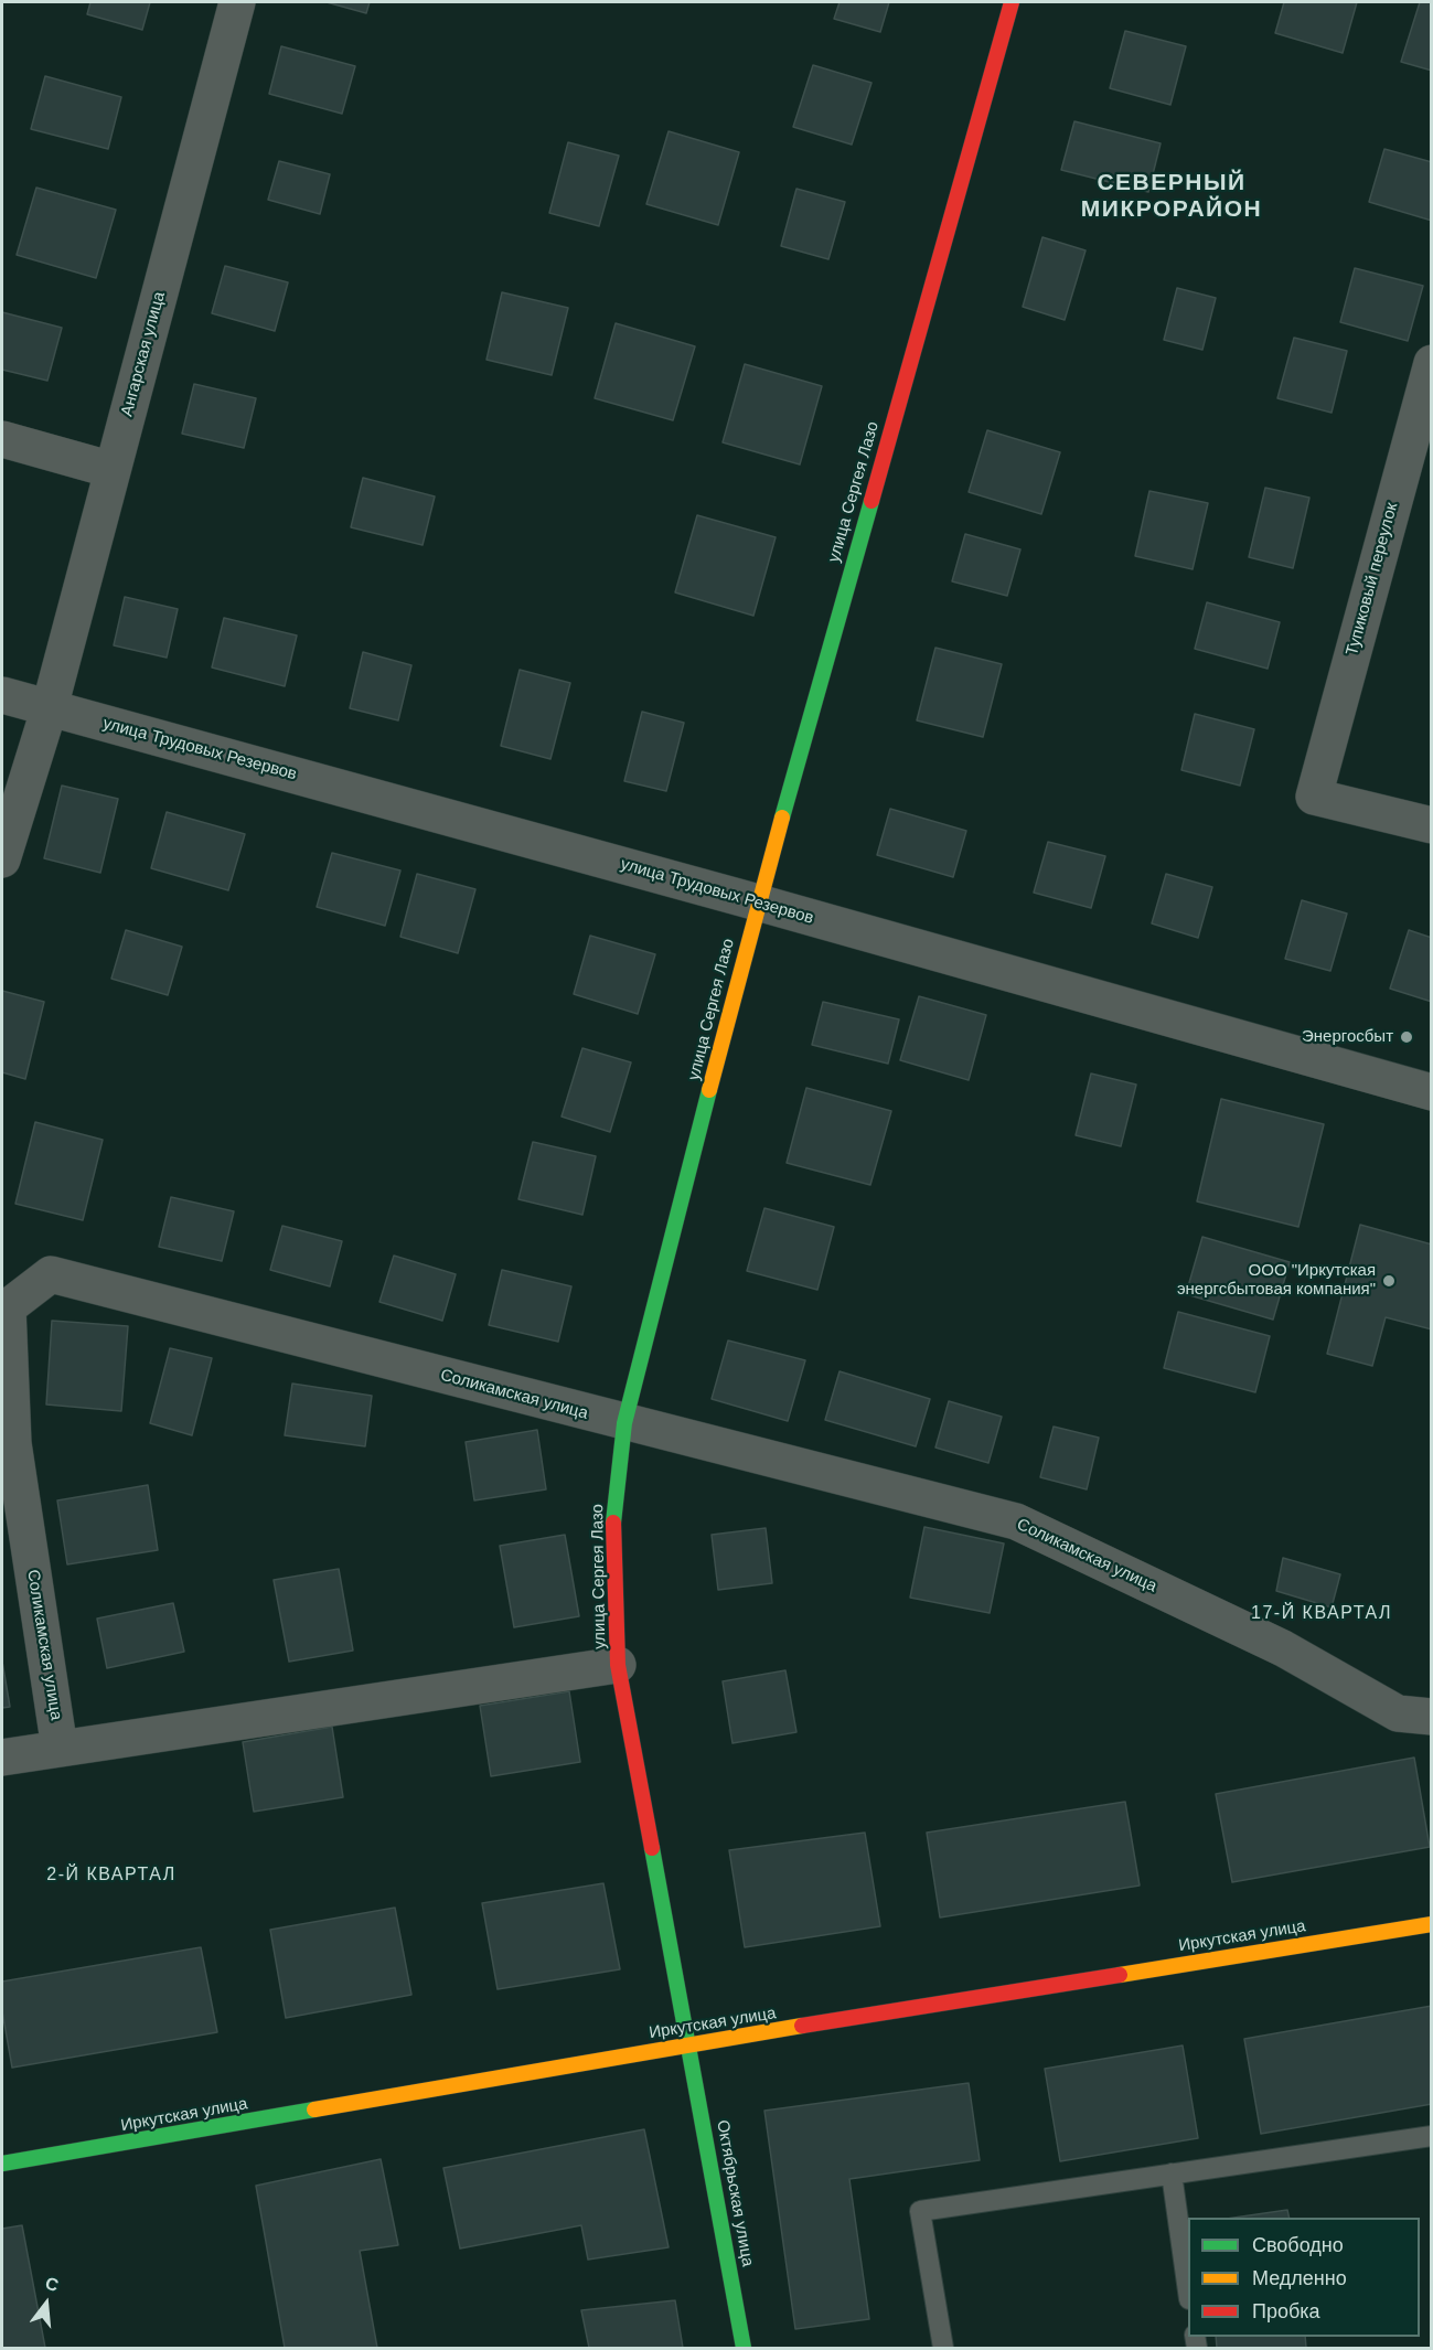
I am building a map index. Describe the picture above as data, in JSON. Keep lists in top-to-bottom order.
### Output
{
  "streets": {
    "street": [
      "Ангарская улица",
      "улица Сергея Лазо",
      "Тупиковый переулок",
      "улица Трудовых Резервов",
      "Соликамская улица",
      "Иркутская улица",
      "Октябрьская улица"
    ]
  },
  "crossings": [
    ["Ангарская улица", "улица Трудовых Резервов"],
    ["улица Сергея Лазо", "улица Трудовых Резервов"],
    ["улица Сергея Лазо", "Соликамская улица"],
    ["улица Сергея Лазо", "Иркутская улица"],
    ["улица Сергея Лазо", "Октябрьская улица"],
    ["Иркутская улица", "Октябрьская улица"]
  ],
  "districts": ["СЕВЕРНЫЙ МИКРОРАЙОН", "17-Й КВАРТАЛ", "2-Й КВАРТАЛ"],
  "places": ["Энергосбыт", "ООО \"Иркутская энергсбытовая компания\""],
  "legend": ["Свободно", "Медленно", "Пробка"],
  "north": "top"
}
